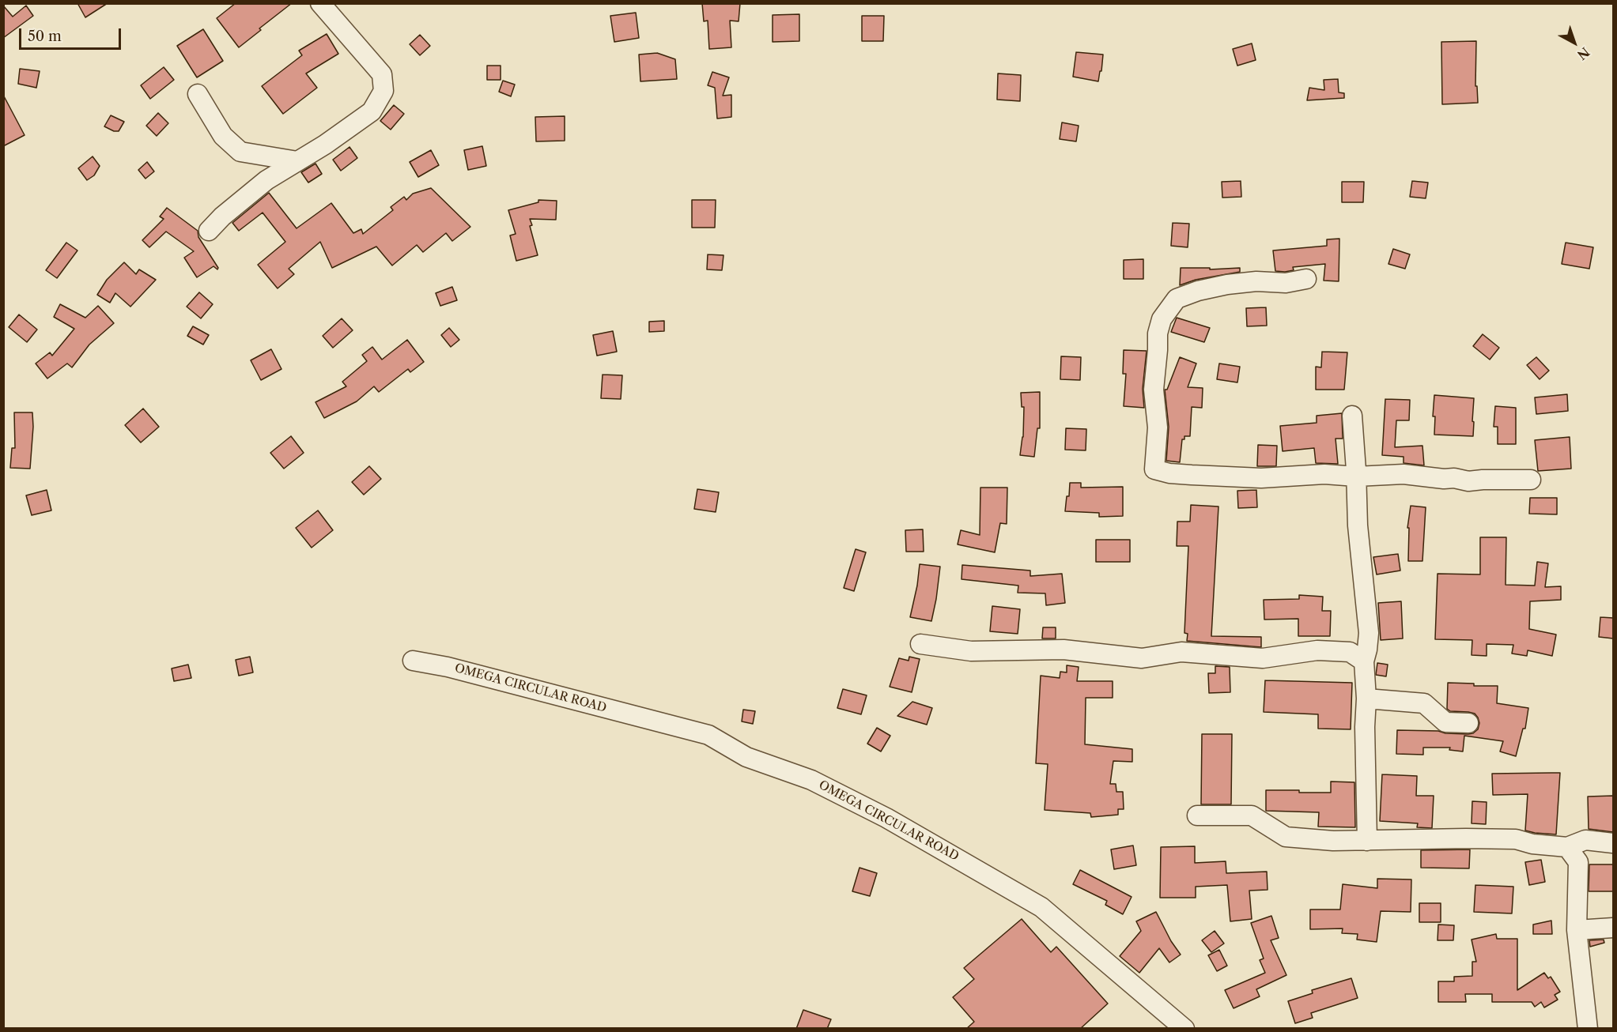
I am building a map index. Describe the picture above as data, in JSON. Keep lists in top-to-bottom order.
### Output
{
  "streets": {
    "street": ["OMEGA CIRCULAR ROAD"]
  },
  "scale_bar": "50 m",
  "north": "bottom right"
}
